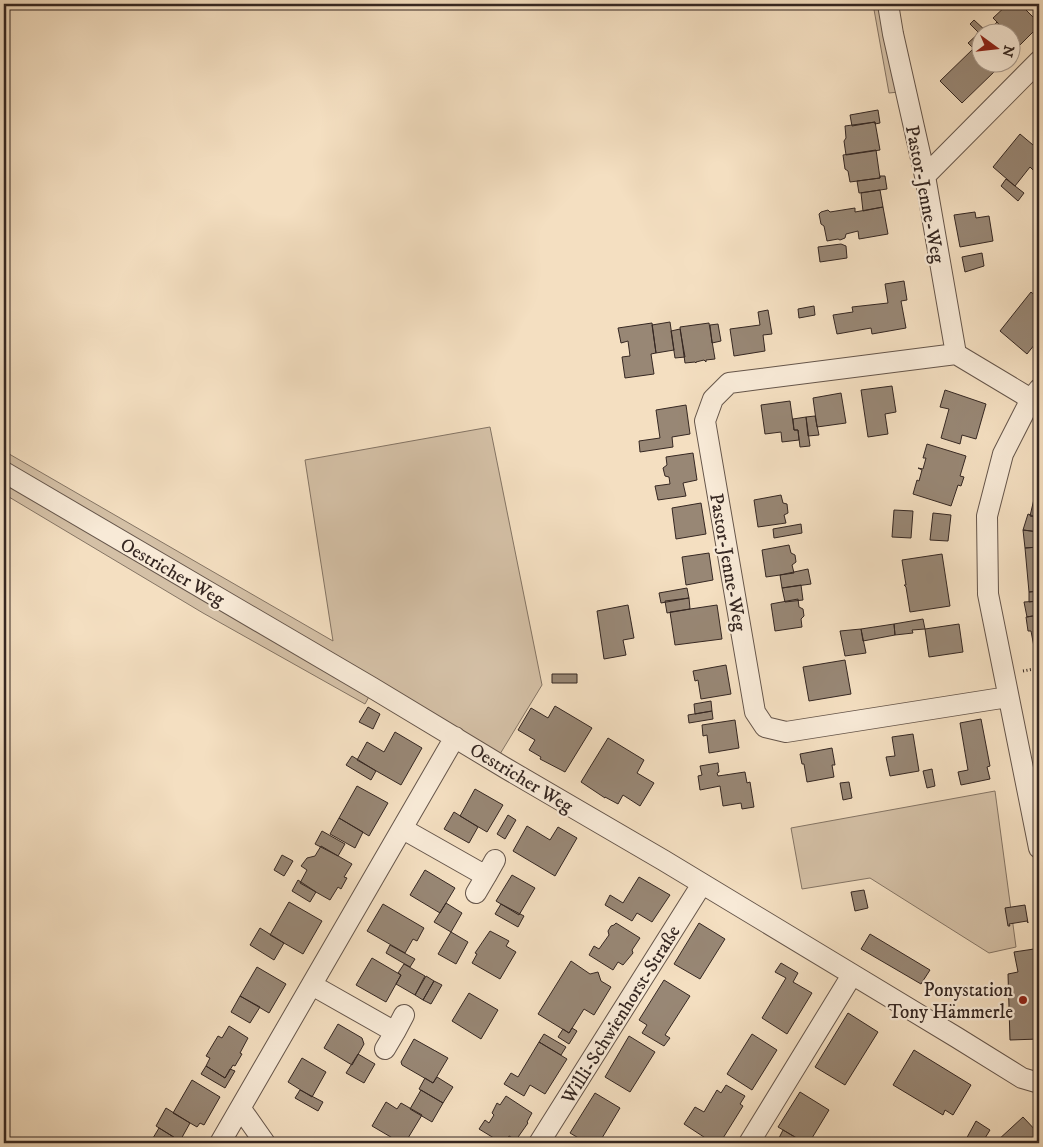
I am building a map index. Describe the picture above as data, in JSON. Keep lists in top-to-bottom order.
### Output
{
  "streets": {
    "street": ["Pastor-Jenne-Weg", "Oestricher Weg", "Willi-Schwienhorst-Straße"]
  },
  "crossings": [
    ["Oestricher Weg", "Willi-Schwienhorst-Straße"]
  ],
  "places": ["Ponystation Tony Hämmerle"],
  "north": "right"
}
